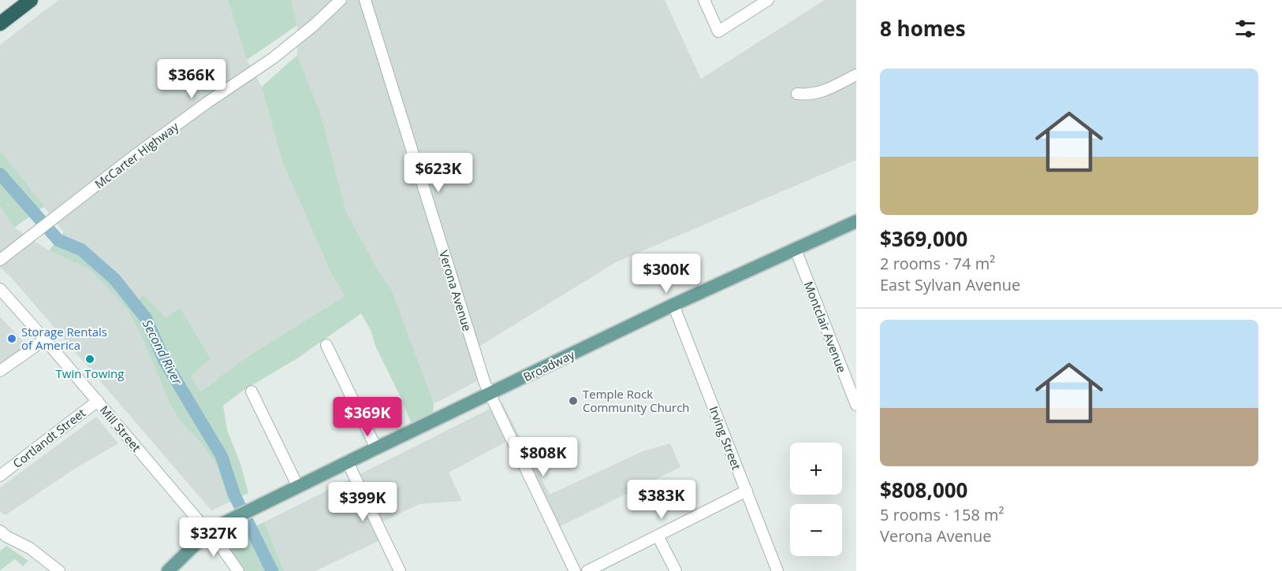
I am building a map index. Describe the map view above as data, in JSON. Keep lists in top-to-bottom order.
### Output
{
  "streets": {
    "main road": ["Broadway"],
    "street": [
      "McCarter Highway",
      "Verona Avenue",
      "Montclair Avenue",
      "Mill Street",
      "Cortlandt Street",
      "Irving Street"
    ]
  },
  "crossings": [
    ["Verona Avenue", "Broadway"],
    ["Montclair Avenue", "Broadway"],
    ["Broadway", "Mill Street"],
    ["Broadway", "Irving Street"],
    ["Mill Street", "Cortlandt Street"]
  ],
  "water": ["Second River"],
  "places": ["Storage Rentals of America", "Twin Towing", "Temple Rock Community Church"],
  "page": {
    "heading": "8 homes",
    "list": [
      {
        "name": "$369,000",
        "note": "2 rooms · 74 m² · East Sylvan Avenue"
      },
      {
        "name": "$808,000",
        "note": "5 rooms · 158 m² · Verona Avenue"
      }
    ],
    "price": [
      "$366K",
      "$623K",
      "$300K",
      "$369K",
      "$808K",
      "$383K",
      "$399K",
      "$327K"
    ],
    "map_buttons": ["+", "−"]
  }
}
